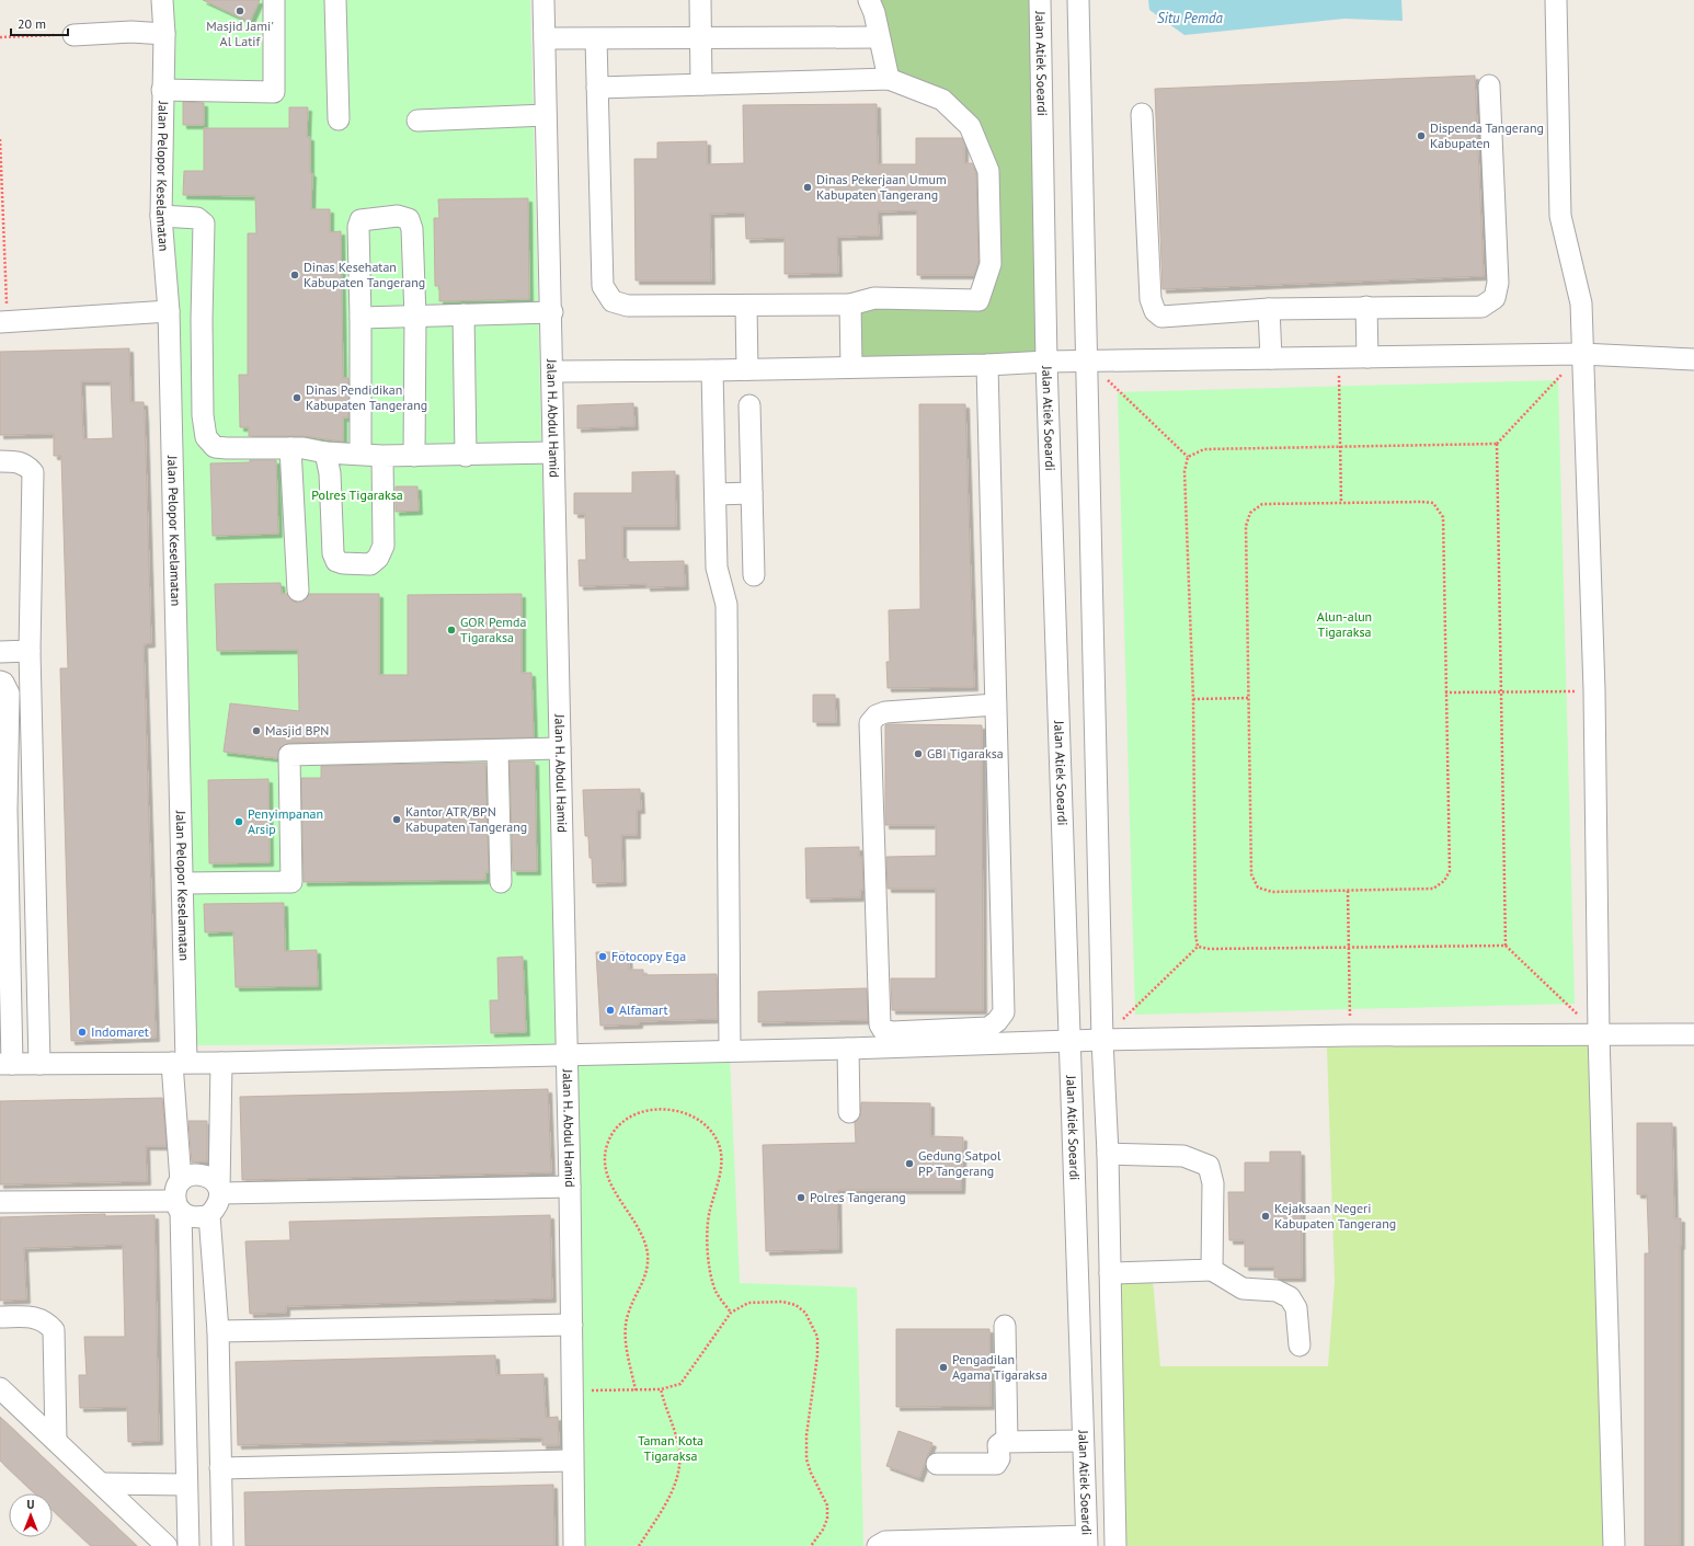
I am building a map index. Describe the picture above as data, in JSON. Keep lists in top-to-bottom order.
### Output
{
  "streets": {
    "street": ["Jalan Atiek Soeardi", "Jalan Pelopor Keselamatan", "Jalan H. Abdul Hamid"]
  },
  "water": ["Situ Pemda"],
  "parks": ["Polres Tigaraksa", "Alun-alun Tigaraksa", "Taman Kota Tigaraksa"],
  "places": [
    "Masjid Jami' Al Latif",
    "Dispenda Tangerang Kabupaten",
    "Dinas Pekerjaan Umum Kabupaten Tangerang",
    "Dinas Kesehatan Kabupaten Tangerang",
    "Dinas Pendidikan Kabupaten Tangerang",
    "GOR Pemda Tigaraksa",
    "Masjid BPN",
    "GBI Tigaraksa",
    "Kantor ATR/BPN Kabupaten Tangerang",
    "Penyimpanan Arsip",
    "Fotocopy Ega",
    "Alfamart",
    "Indomaret",
    "Gedung Satpol PP Tangerang",
    "Polres Tangerang",
    "Kejaksaan Negeri Kabupaten Tangerang",
    "Pengadilan Agama Tigaraksa"
  ],
  "scale_bar": "20 m",
  "north": "top"
}
